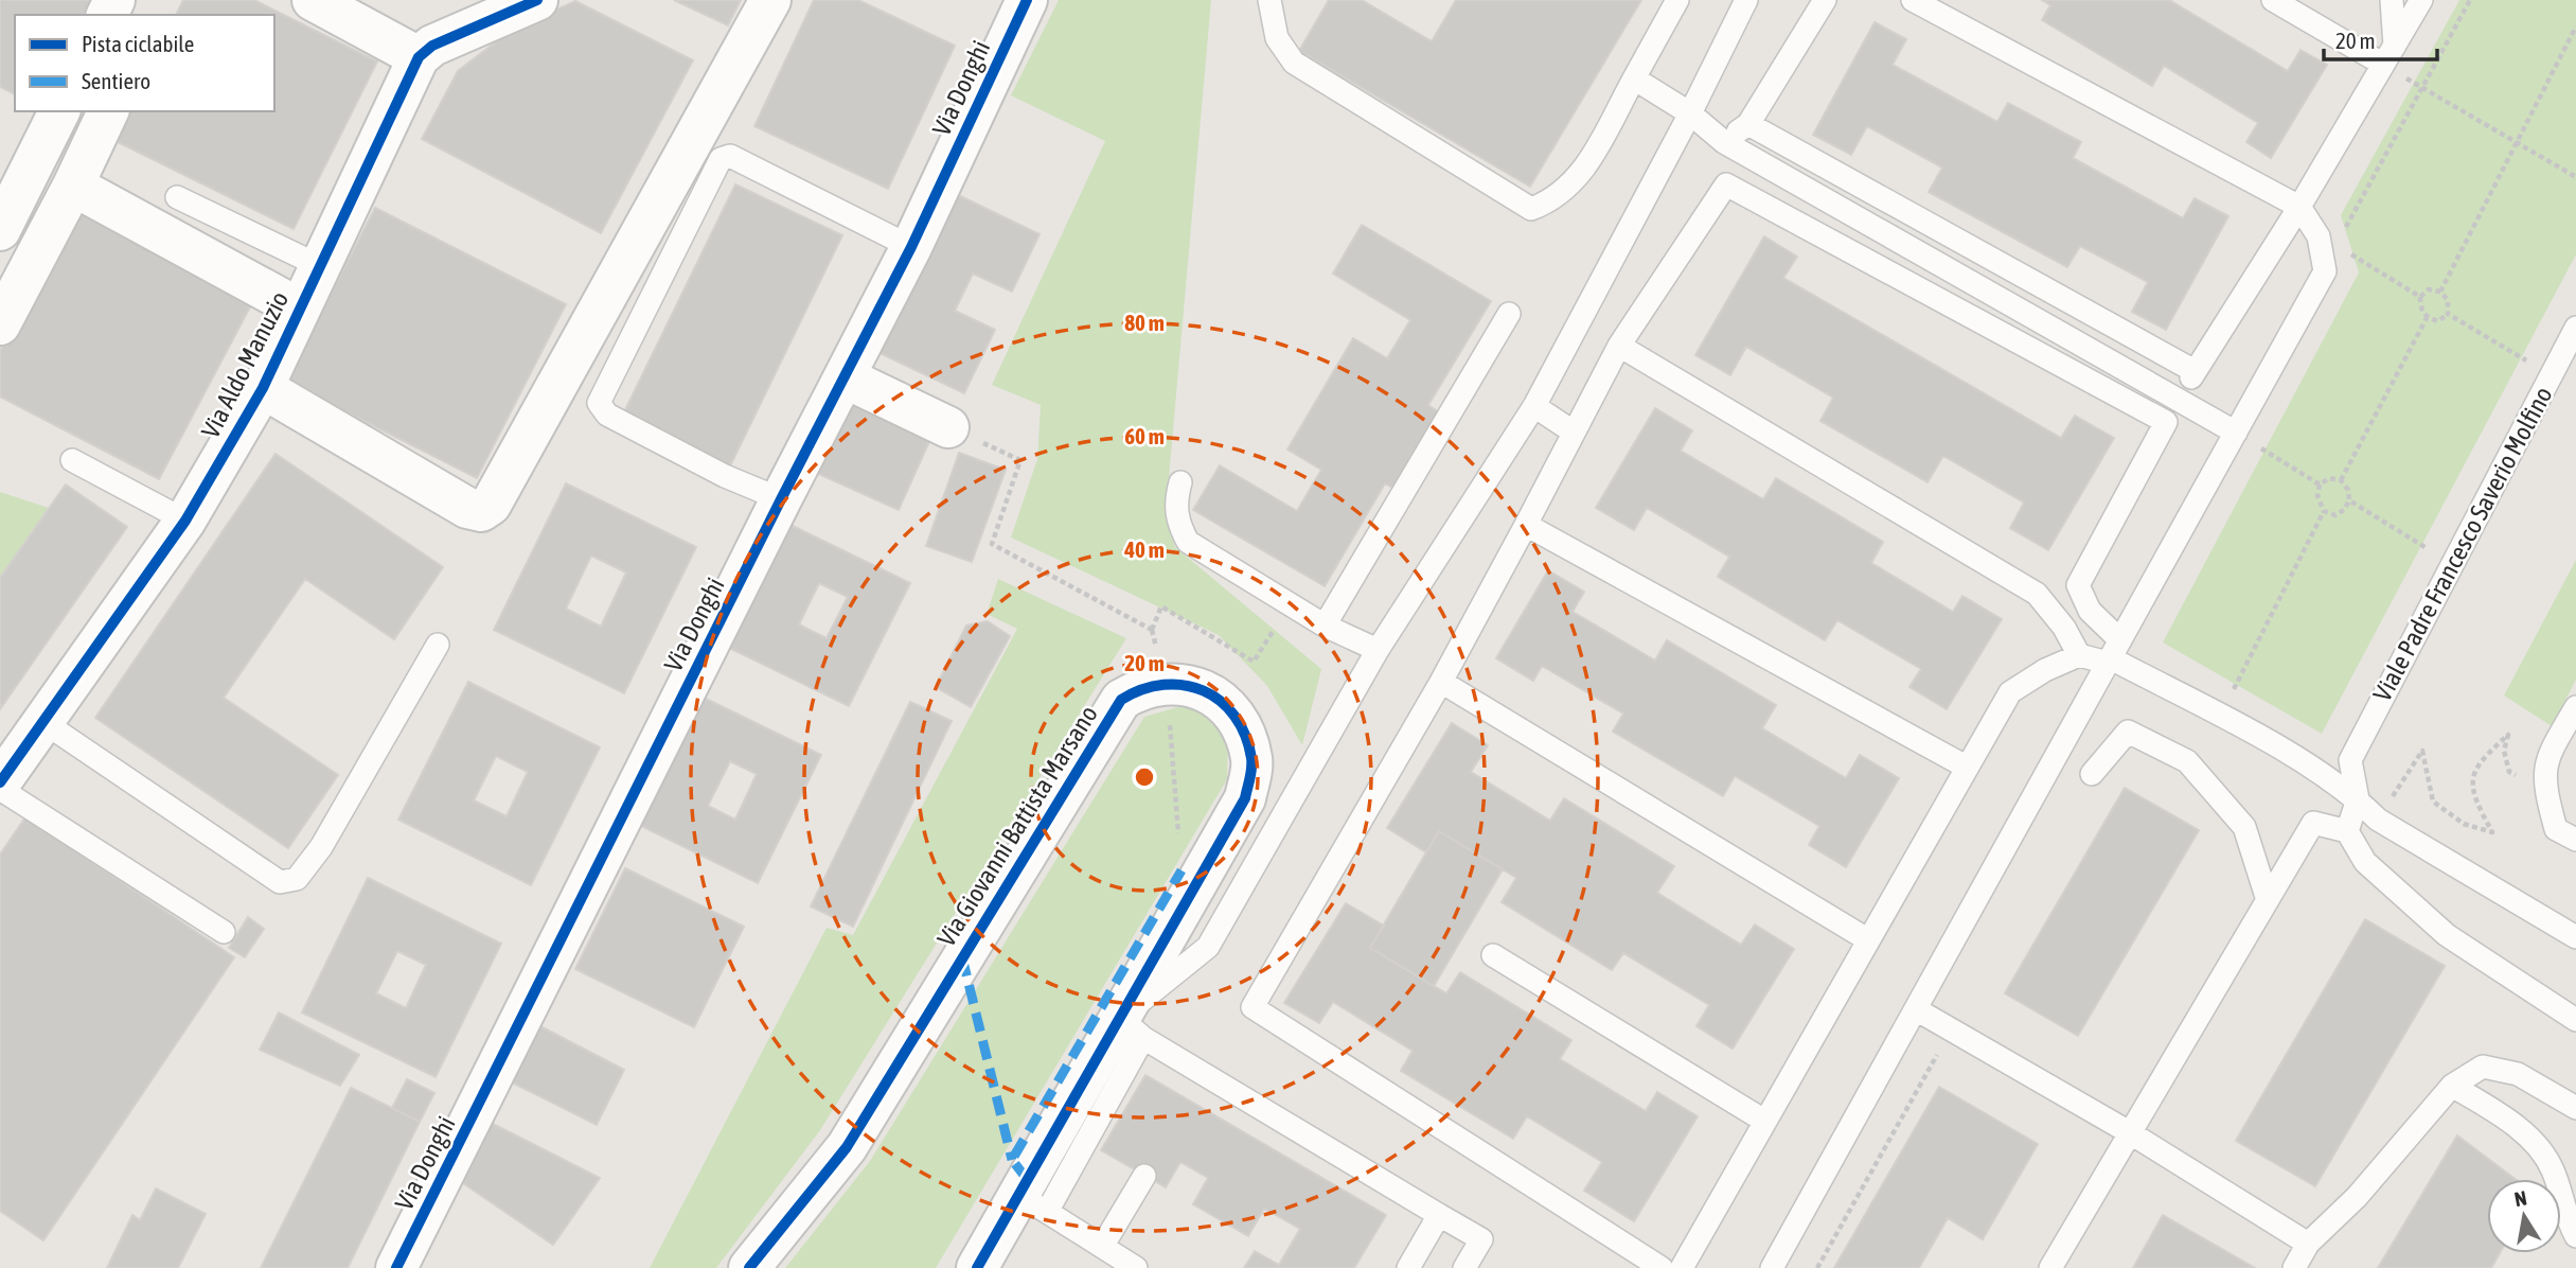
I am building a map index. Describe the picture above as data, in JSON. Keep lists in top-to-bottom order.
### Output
{
  "streets": {
    "street": ["Via Donghi", "Via Aldo Manuzio", "Via Giovanni Battista Marsano"],
    "lane": ["Viale Padre Francesco Saverio Molfino"]
  },
  "legend": ["Pista ciclabile", "Sentiero"],
  "scale_bar": "20 m",
  "north": "top",
  "rings": [
    "80 m",
    "60 m",
    "40 m",
    "20 m"
  ]
}
